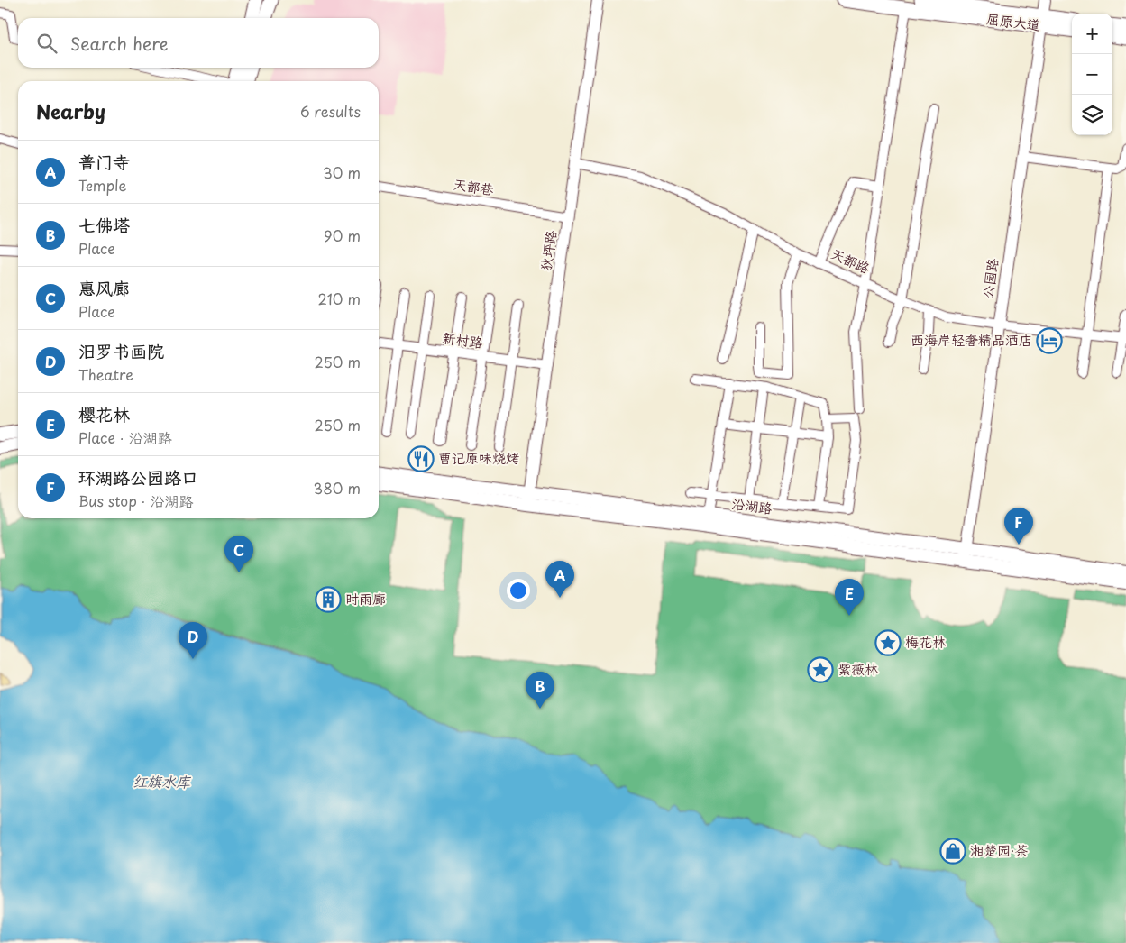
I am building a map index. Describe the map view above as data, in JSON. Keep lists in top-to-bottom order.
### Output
{
  "streets": {
    "main road": ["屈原大道", "沿湖路"],
    "street": [
      "天都巷",
      "狄坪路",
      "天都路",
      "公园路",
      "新村路"
    ]
  },
  "crossings": [
    ["屈原大道", "公园路"],
    ["天都巷", "狄坪路"],
    ["狄坪路", "天都路"],
    ["狄坪路", "新村路"],
    ["狄坪路", "沿湖路"],
    ["天都路", "公园路"],
    ["公园路", "沿湖路"]
  ],
  "water": ["红旗水库"],
  "places": {
    "hotel": ["西海岸轻奢精品酒店"],
    "restaurant": ["曹记原味烧烤"],
    "building": ["时雨廊"],
    "place": ["梅花林", "紫薇林"],
    "shop": ["湘楚园·茶"]
  },
  "page": {
    "map_buttons": ["+", "−"],
    "search": "Search here",
    "heading": ["Nearby", "6 results"],
    "list": [
      {
        "mark": "A",
        "name": "普门寺",
        "note": "Temple",
        "value": "30 m"
      },
      {
        "mark": "B",
        "name": "七佛塔",
        "note": "Place",
        "value": "90 m"
      },
      {
        "mark": "C",
        "name": "惠风廊",
        "note": "Place",
        "value": "210 m"
      },
      {
        "mark": "D",
        "name": "汨罗书画院",
        "note": "Theatre",
        "value": "250 m"
      },
      {
        "mark": "E",
        "name": "樱花林",
        "note": "Place · 沿湖路",
        "value": "250 m"
      },
      {
        "mark": "F",
        "name": "环湖路公园路口",
        "note": "Bus stop · 沿湖路",
        "value": "380 m"
      }
    ],
    "pins": [
      "F",
      "C",
      "A",
      "E",
      "D",
      "B"
    ]
  }
}
